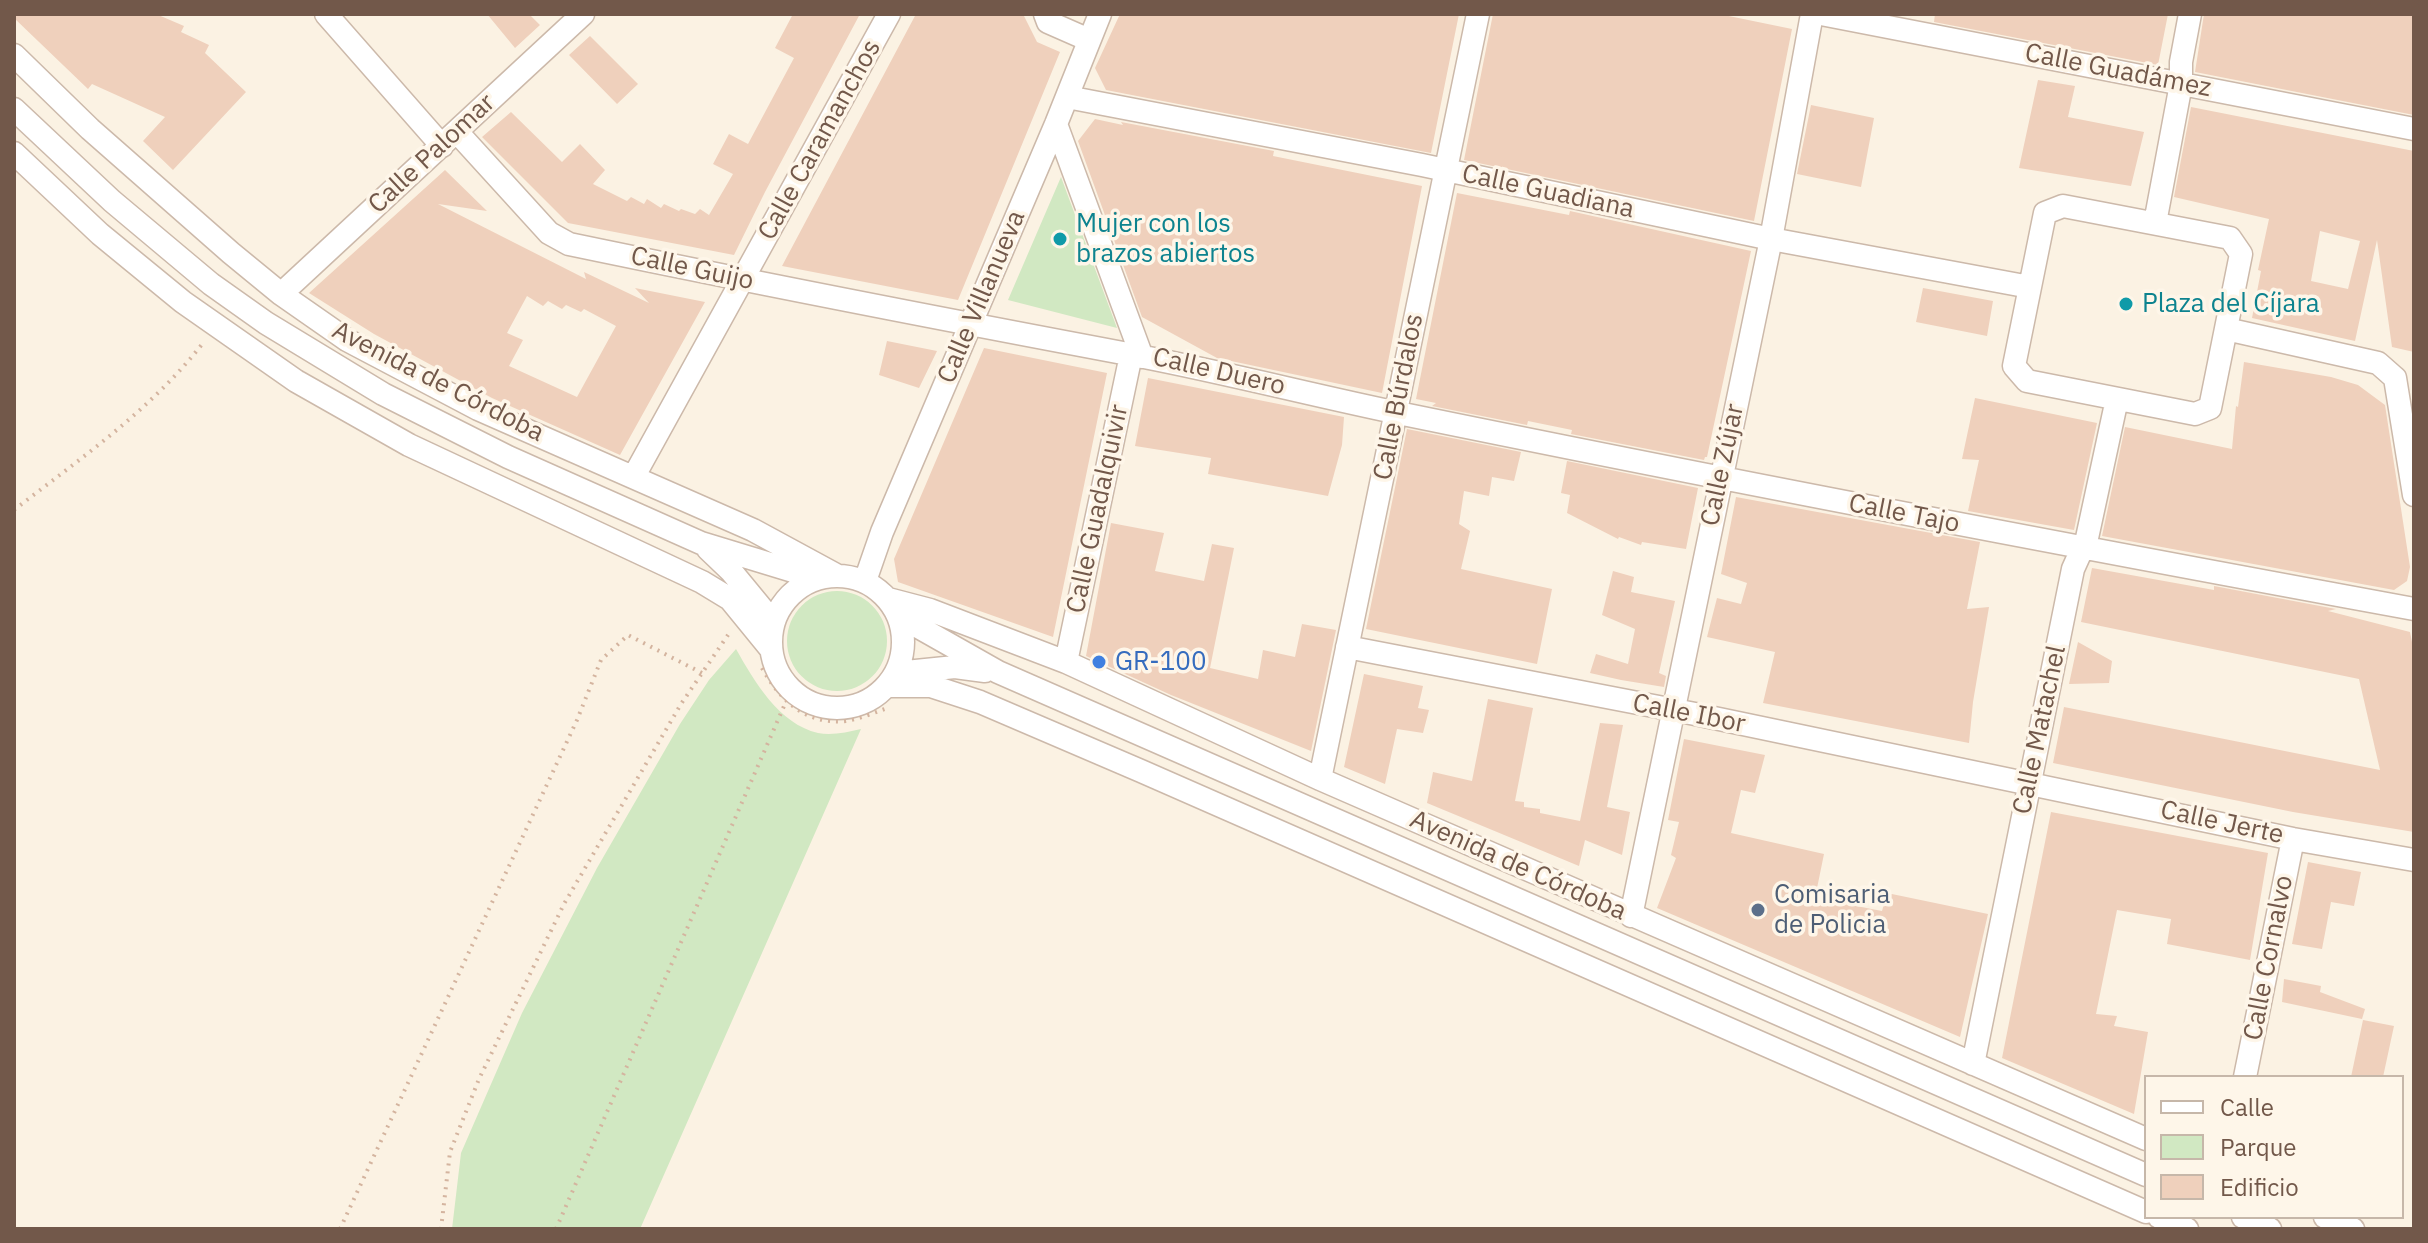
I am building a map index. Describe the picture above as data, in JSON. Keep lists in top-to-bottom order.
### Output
{
  "streets": {
    "street": [
      "Calle Guadámez",
      "Calle Caramanchos",
      "Calle Palomar",
      "Calle Guadiana",
      "Calle Guijo",
      "Calle Villanueva",
      "Calle Duero",
      "Avenida de Córdoba",
      "Calle Búrdalos",
      "Calle Zújar",
      "Calle Guadalquivir",
      "Calle Tajo",
      "Calle Ibor",
      "Calle Matachel",
      "Calle Jerte",
      "Calle Cornalvo"
    ]
  },
  "crossings": [
    ["Calle Caramanchos", "Calle Guijo"],
    ["Calle Caramanchos", "Avenida de Córdoba"],
    ["Calle Palomar", "Calle Guijo"],
    ["Calle Palomar", "Avenida de Córdoba"],
    ["Calle Guadiana", "Calle Villanueva"],
    ["Calle Guadiana", "Calle Búrdalos"],
    ["Calle Guadiana", "Calle Zújar"],
    ["Calle Guijo", "Calle Villanueva"],
    ["Calle Guijo", "Calle Duero"],
    ["Calle Guijo", "Calle Guadalquivir"],
    ["Calle Villanueva", "Calle Duero"],
    ["Calle Villanueva", "Avenida de Córdoba"],
    ["Calle Duero", "Calle Búrdalos"],
    ["Calle Duero", "Calle Guadalquivir"],
    ["Calle Duero", "Calle Tajo"],
    ["Avenida de Córdoba", "Calle Búrdalos"],
    ["Avenida de Córdoba", "Calle Zújar"],
    ["Avenida de Córdoba", "Calle Guadalquivir"],
    ["Avenida de Córdoba", "Calle Matachel"],
    ["Calle Búrdalos", "Calle Tajo"],
    ["Calle Búrdalos", "Calle Ibor"],
    ["Calle Zújar", "Calle Tajo"],
    ["Calle Zújar", "Calle Ibor"],
    ["Calle Tajo", "Calle Matachel"],
    ["Calle Ibor", "Calle Matachel"],
    ["Calle Ibor", "Calle Jerte"],
    ["Calle Matachel", "Calle Jerte"],
    ["Calle Jerte", "Calle Cornalvo"]
  ],
  "places": [
    "Mujer con los brazos abiertos",
    "Plaza del Cíjara",
    "GR-100",
    "Comisaria de Policia"
  ],
  "legend": ["Calle", "Parque", "Edificio"]
}
